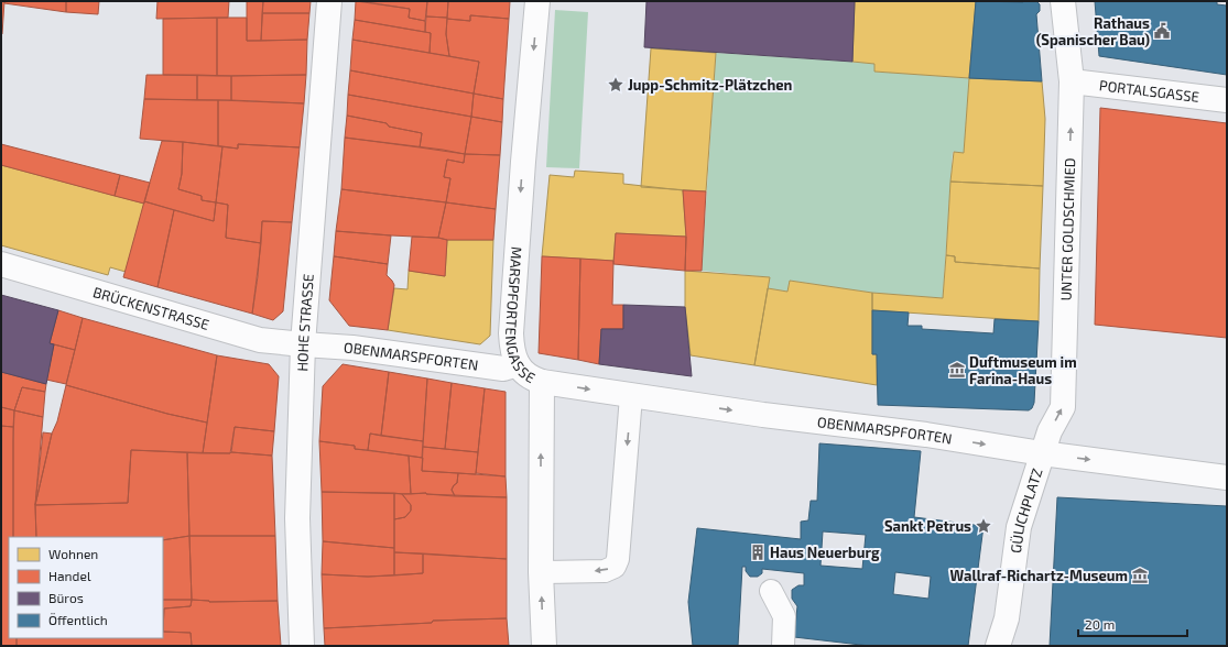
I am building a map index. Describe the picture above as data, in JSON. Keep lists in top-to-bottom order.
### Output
{
  "streets": {
    "street": [
      "PORTALSGASSE",
      "UNTER GOLDSCHMIED",
      "BRÜCKENSTRASSE",
      "MARSPFORTENGASSE",
      "HOHE STRASSE",
      "OBENMARSPFORTEN",
      "GÜLICHPLATZ"
    ]
  },
  "crossings": [
    ["PORTALSGASSE", "UNTER GOLDSCHMIED"],
    ["UNTER GOLDSCHMIED", "OBENMARSPFORTEN"],
    ["UNTER GOLDSCHMIED", "GÜLICHPLATZ"],
    ["BRÜCKENSTRASSE", "HOHE STRASSE"],
    ["BRÜCKENSTRASSE", "OBENMARSPFORTEN"],
    ["MARSPFORTENGASSE", "OBENMARSPFORTEN"],
    ["HOHE STRASSE", "OBENMARSPFORTEN"],
    ["OBENMARSPFORTEN", "GÜLICHPLATZ"]
  ],
  "one_way": ["UNTER GOLDSCHMIED", "OBENMARSPFORTEN"],
  "places": {
    "public building": ["Rathaus (Spanischer Bau)"],
    "place": ["Jupp-Schmitz-Plätzchen", "Sankt Petrus"],
    "museum": ["Duftmuseum im Farina-Haus", "Wallraf-Richartz-Museum"],
    "building": ["Haus Neuerburg"]
  },
  "legend": [
    "Wohnen",
    "Handel",
    "Büros",
    "Öffentlich"
  ],
  "scale_bar": "20 m"
}
